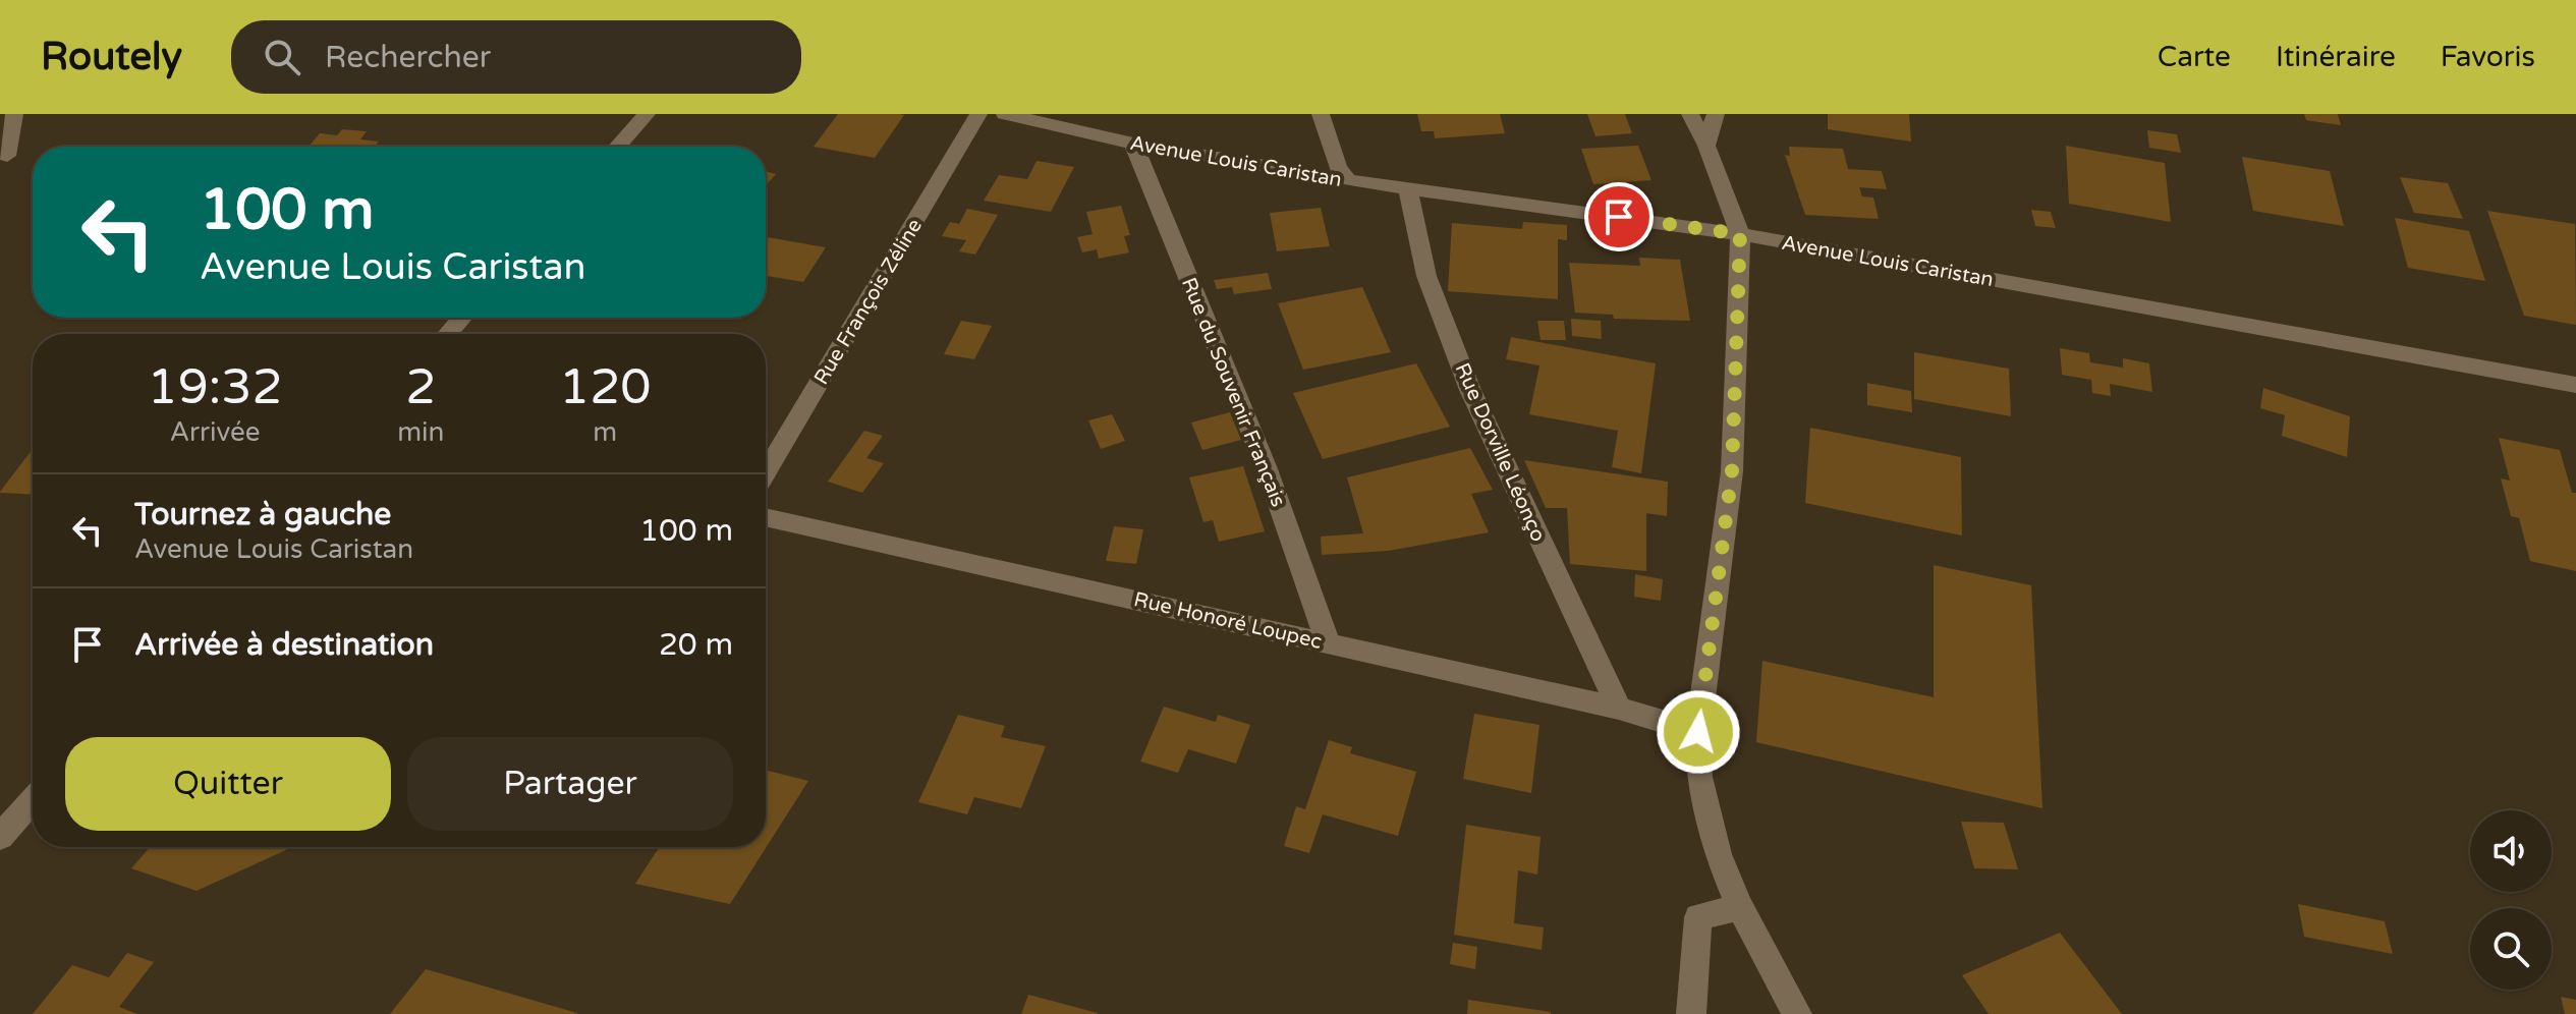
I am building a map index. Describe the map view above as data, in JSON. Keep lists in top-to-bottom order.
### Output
{
  "streets": {
    "street": [
      "Avenue Louis Caristan",
      "Rue François Zéline",
      "Rue du Souvenir Français",
      "Rue Dorville Léonço",
      "Rue Honoré Loupec"
    ]
  },
  "crossings": [
    ["Avenue Louis Caristan", "Rue du Souvenir Français"],
    ["Avenue Louis Caristan", "Rue Dorville Léonço"],
    ["Rue du Souvenir Français", "Rue Honoré Loupec"],
    ["Rue Dorville Léonço", "Rue Honoré Loupec"]
  ],
  "page": {
    "header": "Routely",
    "search": "Rechercher",
    "nav": ["Carte", "Itinéraire", "Favoris"],
    "turn": ["100 m", "Avenue Louis Caristan"],
    "eta": [
      "19:32",
      "Arrivée",
      "2",
      "min",
      "120",
      "m"
    ],
    "list": [
      {
        "name": "Tournez à gauche",
        "note": "Avenue Louis Caristan",
        "value": "100 m"
      },
      {
        "name": "Arrivée à destination",
        "value": "20 m"
      }
    ],
    "buttons": ["Quitter", "Partager"]
  }
}
